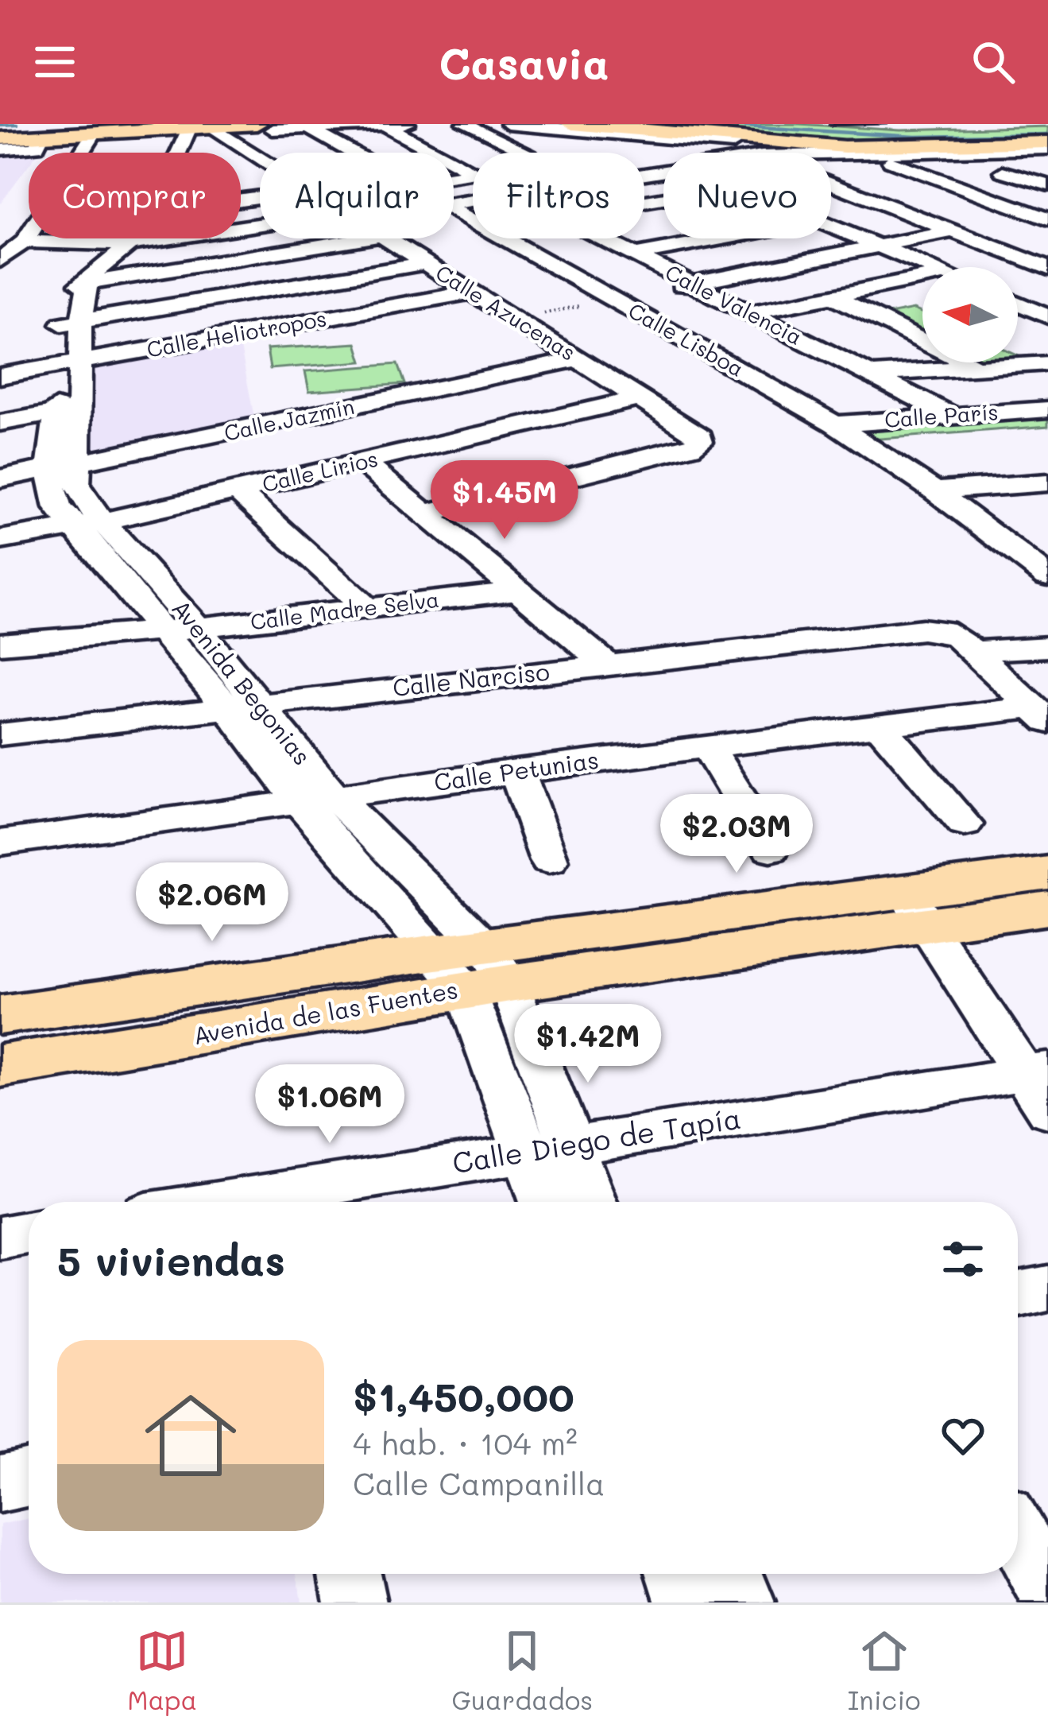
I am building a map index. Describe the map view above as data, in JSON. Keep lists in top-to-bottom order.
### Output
{
  "streets": {
    "main road": ["Avenida de las Fuentes"],
    "street": [
      "Calle Valencia",
      "Calle Azucenas",
      "Calle Heliotropos",
      "Calle Lisboa",
      "Calle París",
      "Calle Jazmín",
      "Calle Lirios",
      "Calle Madre Selva",
      "Calle Narciso",
      "Avenida Begonias",
      "Calle Petunias",
      "Calle Diego de Tapía"
    ]
  },
  "crossings": [
    ["Calle Valencia", "Calle París"],
    ["Calle Azucenas", "Calle Heliotropos"],
    ["Calle Azucenas", "Calle Jazmín"],
    ["Calle Azucenas", "Calle Lirios"],
    ["Calle Heliotropos", "Avenida Begonias"],
    ["Calle Lisboa", "Calle París"],
    ["Calle Jazmín", "Avenida Begonias"],
    ["Calle Lirios", "Avenida Begonias"],
    ["Calle Madre Selva", "Avenida Begonias"],
    ["Calle Narciso", "Avenida Begonias"],
    ["Avenida Begonias", "Calle Petunias"],
    ["Avenida Begonias", "Avenida de las Fuentes"],
    ["Avenida Begonias", "Calle Diego de Tapía"]
  ],
  "north": "left",
  "page": {
    "header": "Casavia",
    "chip": [
      "Comprar",
      "Alquilar",
      "Filtros",
      "Nuevo"
    ],
    "price": [
      "$1.45M",
      "$2.03M",
      "$2.06M",
      "$1.42M",
      "$1.06M"
    ],
    "heading": "5 viviendas",
    "list": [
      {
        "name": "$1,450,000",
        "note": "4 hab. · 104 m² · Calle Campanilla"
      }
    ],
    "tabs": ["Mapa", "Guardados", "Inicio"]
  }
}
